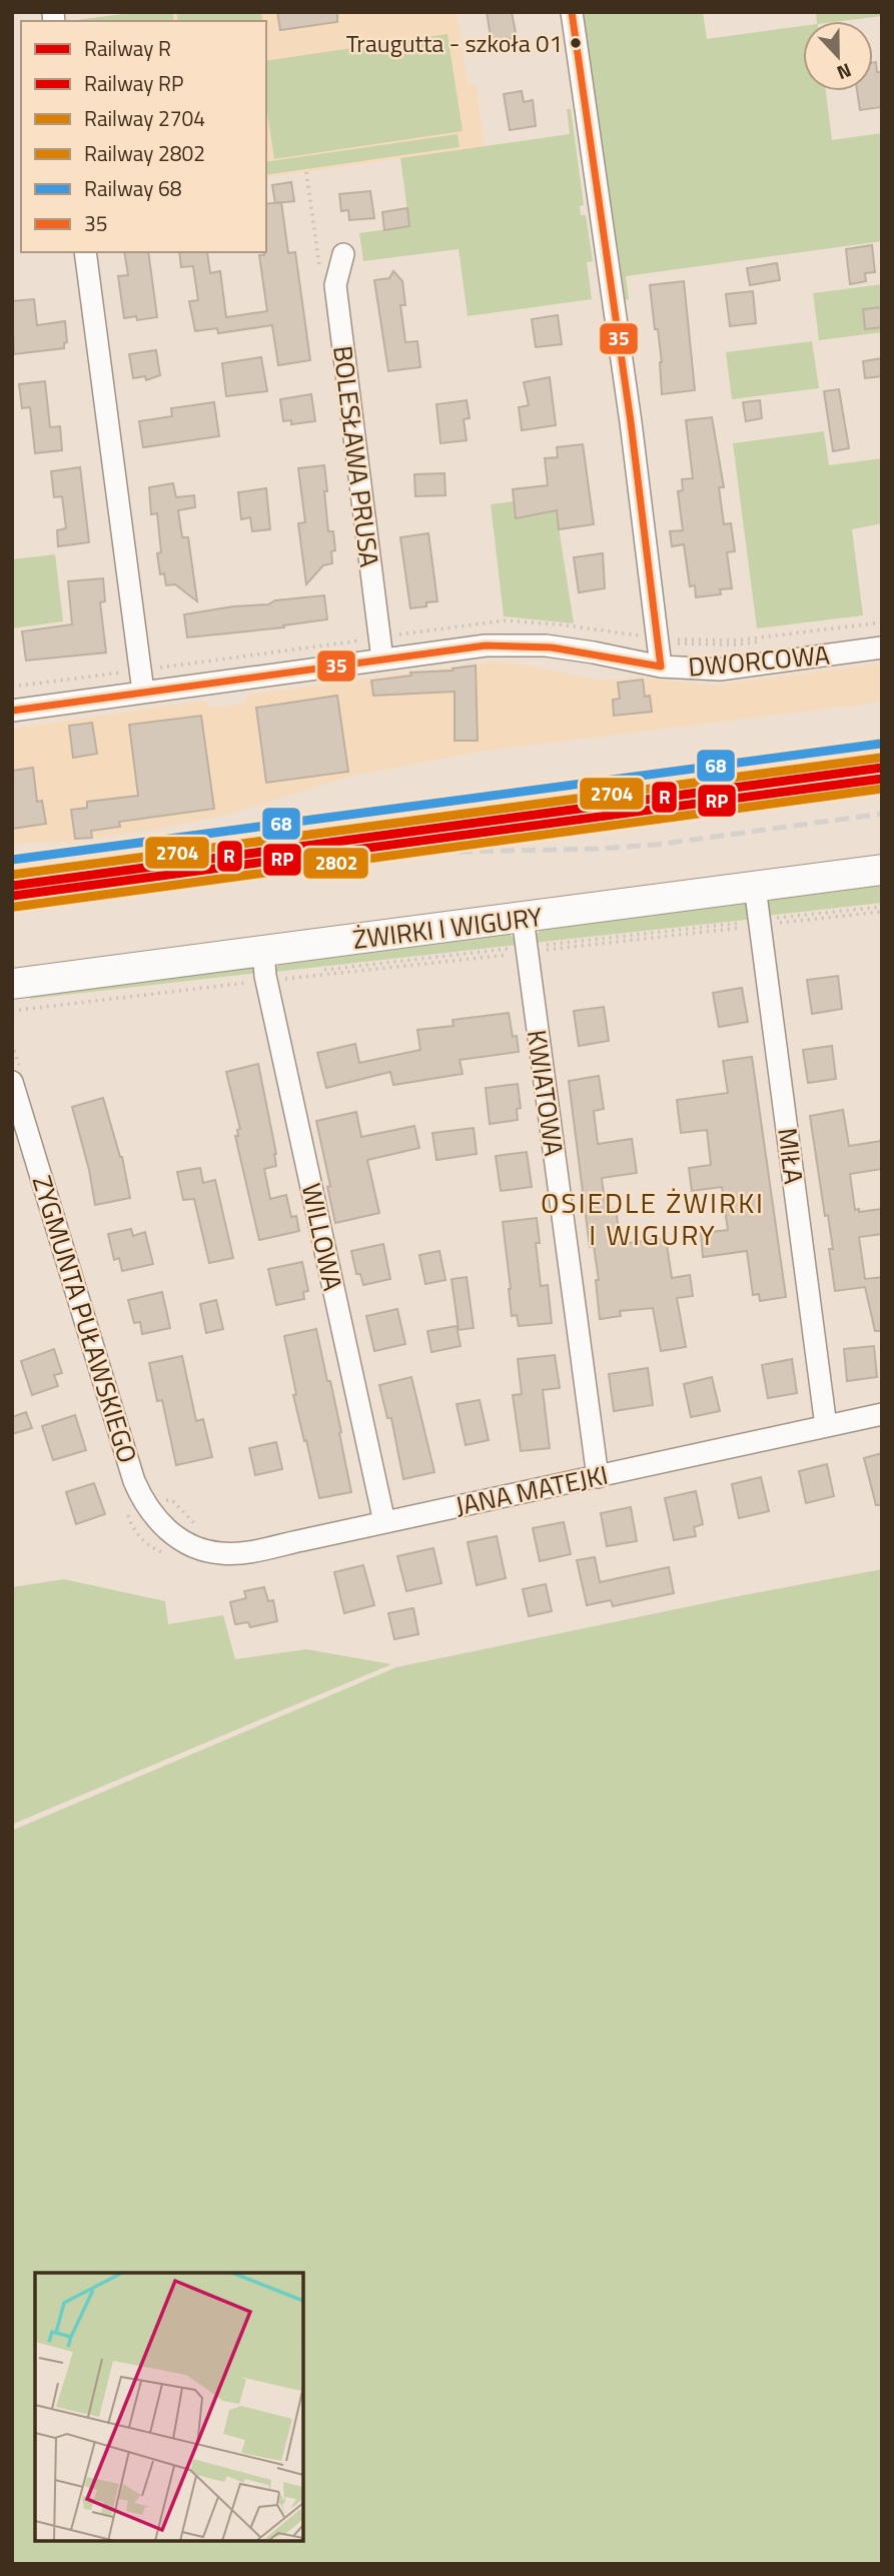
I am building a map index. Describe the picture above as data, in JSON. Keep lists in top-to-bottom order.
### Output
{
  "streets": {
    "main road": ["ŻWIRKI I WIGURY"],
    "street": [
      "BOLESŁAWA PRUSA",
      "DWORCOWA",
      "KWIATOWA",
      "MIŁA",
      "WILLOWA",
      "ZYGMUNTA PUŁAWSKIEGO",
      "JANA MATEJKI"
    ]
  },
  "crossings": [
    ["BOLESŁAWA PRUSA", "DWORCOWA"],
    ["ŻWIRKI I WIGURY", "KWIATOWA"],
    ["ŻWIRKI I WIGURY", "MIŁA"],
    ["ŻWIRKI I WIGURY", "WILLOWA"],
    ["KWIATOWA", "JANA MATEJKI"],
    ["MIŁA", "JANA MATEJKI"],
    ["WILLOWA", "JANA MATEJKI"],
    ["ZYGMUNTA PUŁAWSKIEGO", "JANA MATEJKI"]
  ],
  "districts": ["OSIEDLE ŻWIRKI I WIGURY"],
  "places": ["Traugutta - szkoła 01"],
  "lines": [
    "transit line 35",
    "rail line 68",
    "rail line 2704",
    "rail line R",
    "rail line RP",
    "rail line 2802"
  ],
  "legend": [
    "Railway R",
    "Railway RP",
    "Railway 2704",
    "Railway 2802",
    "Railway 68",
    "35"
  ],
  "north": "bottom"
}
